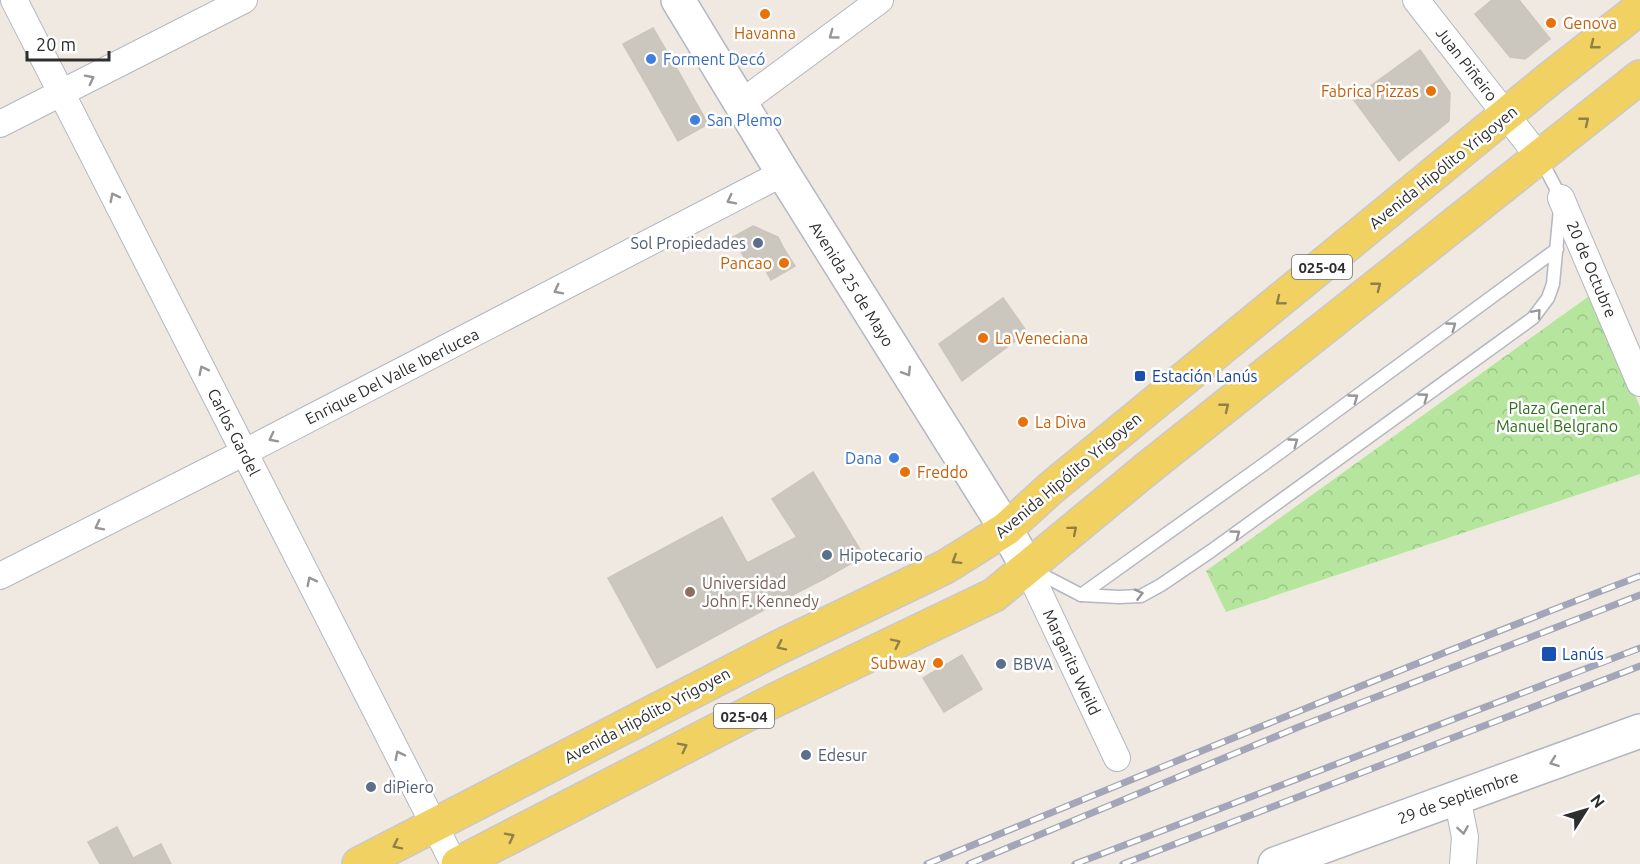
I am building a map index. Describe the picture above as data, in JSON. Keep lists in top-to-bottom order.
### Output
{
  "streets": {
    "main road": [
      "Avenida Hipólito Yrigoyen",
      "025-04",
      "Avenida 25 de Mayo",
      "29 de Septiembre"
    ],
    "street": [
      "Juan Piñeiro",
      "20 de Octubre",
      "Enrique Del Valle Iberlucea",
      "Carlos Gardel",
      "Margarita Weild"
    ]
  },
  "crossings": [
    ["Juan Piñeiro", "Avenida Hipólito Yrigoyen"],
    ["Juan Piñeiro", "025-04"],
    ["Juan Piñeiro", "20 de Octubre"],
    ["Avenida Hipólito Yrigoyen", "Avenida 25 de Mayo"],
    ["Avenida Hipólito Yrigoyen", "Carlos Gardel"],
    ["025-04", "20 de Octubre"],
    ["025-04", "Avenida 25 de Mayo"],
    ["025-04", "Margarita Weild"],
    ["Avenida 25 de Mayo", "Enrique Del Valle Iberlucea"],
    ["Avenida 25 de Mayo", "Margarita Weild"],
    ["Enrique Del Valle Iberlucea", "Carlos Gardel"]
  ],
  "one_way": [
    "Avenida 25 de Mayo",
    "Enrique Del Valle Iberlucea",
    "Carlos Gardel",
    "29 de Septiembre"
  ],
  "parks": ["Plaza General Manuel Belgrano"],
  "places": {
    "other": [
      "Havanna",
      "Genova",
      "Forment Decó",
      "Fabrica Pizzas",
      "San Plemo",
      "Sol Propiedades",
      "Pancao",
      "La Veneciana",
      "La Diva",
      "Dana",
      "Freddo",
      "Hipotecario",
      "Universidad John F. Kennedy",
      "Subway",
      "BBVA",
      "Edesur",
      "diPiero"
    ],
    "transit": ["Estación Lanús", "Lanús"]
  },
  "scale_bar": "20 m",
  "north": "top right"
}
